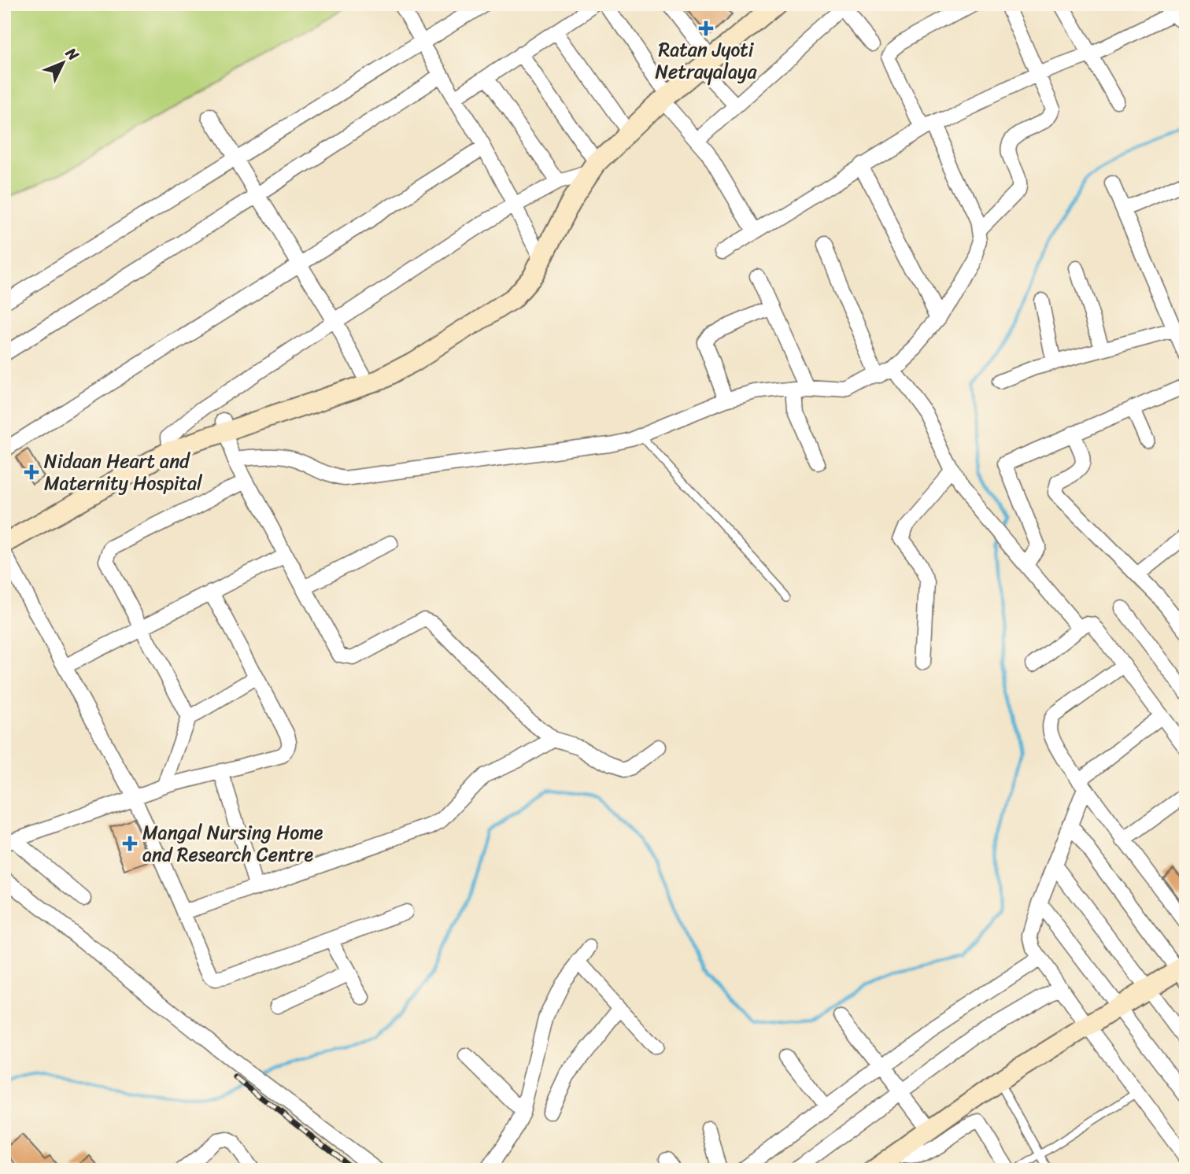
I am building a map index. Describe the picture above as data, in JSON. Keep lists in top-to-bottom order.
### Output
{
  "places": {
    "health": ["Ratan Jyoti Netrayalaya", "Nidaan Heart and Maternity Hospital", "Mangal Nursing Home and Research Centre"]
  },
  "north": "top right"
}
